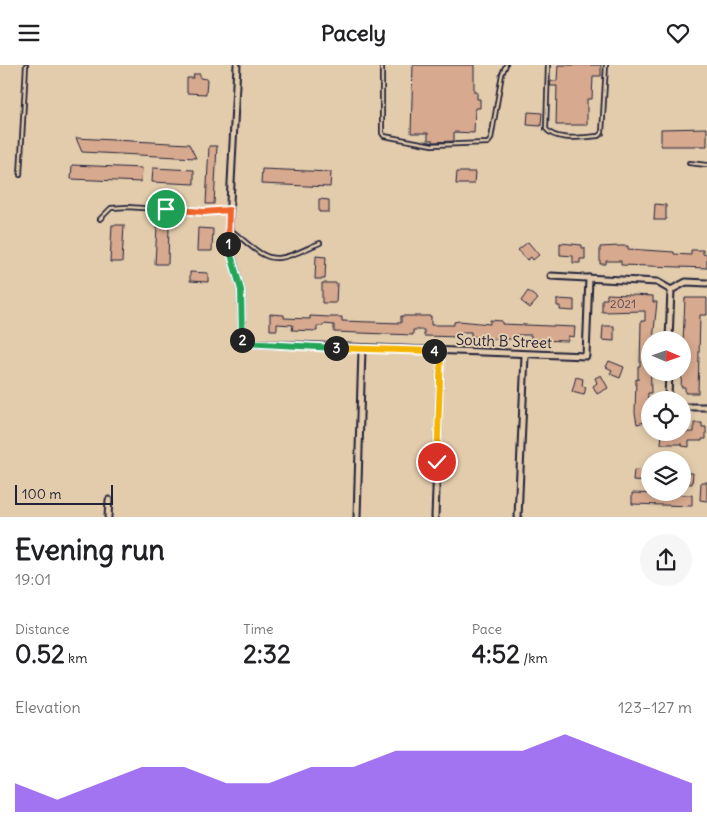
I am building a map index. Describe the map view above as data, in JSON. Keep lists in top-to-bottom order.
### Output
{
  "streets": {
    "street": ["South B Street"]
  },
  "house_numbers": ["2021"],
  "scale_bar": "100 m",
  "north": "right",
  "page": {
    "header": "Pacely",
    "pins": [
      "1",
      "2",
      "3",
      "4"
    ],
    "scale": "100 m",
    "heading": ["Evening run", "19:01"],
    "stats": [
      ["Distance", "0.52 km"],
      ["Time", "2:32"],
      ["Pace", "4:52 /km"]
    ],
    "chart": ["Elevation", "123–127 m"]
  }
}
